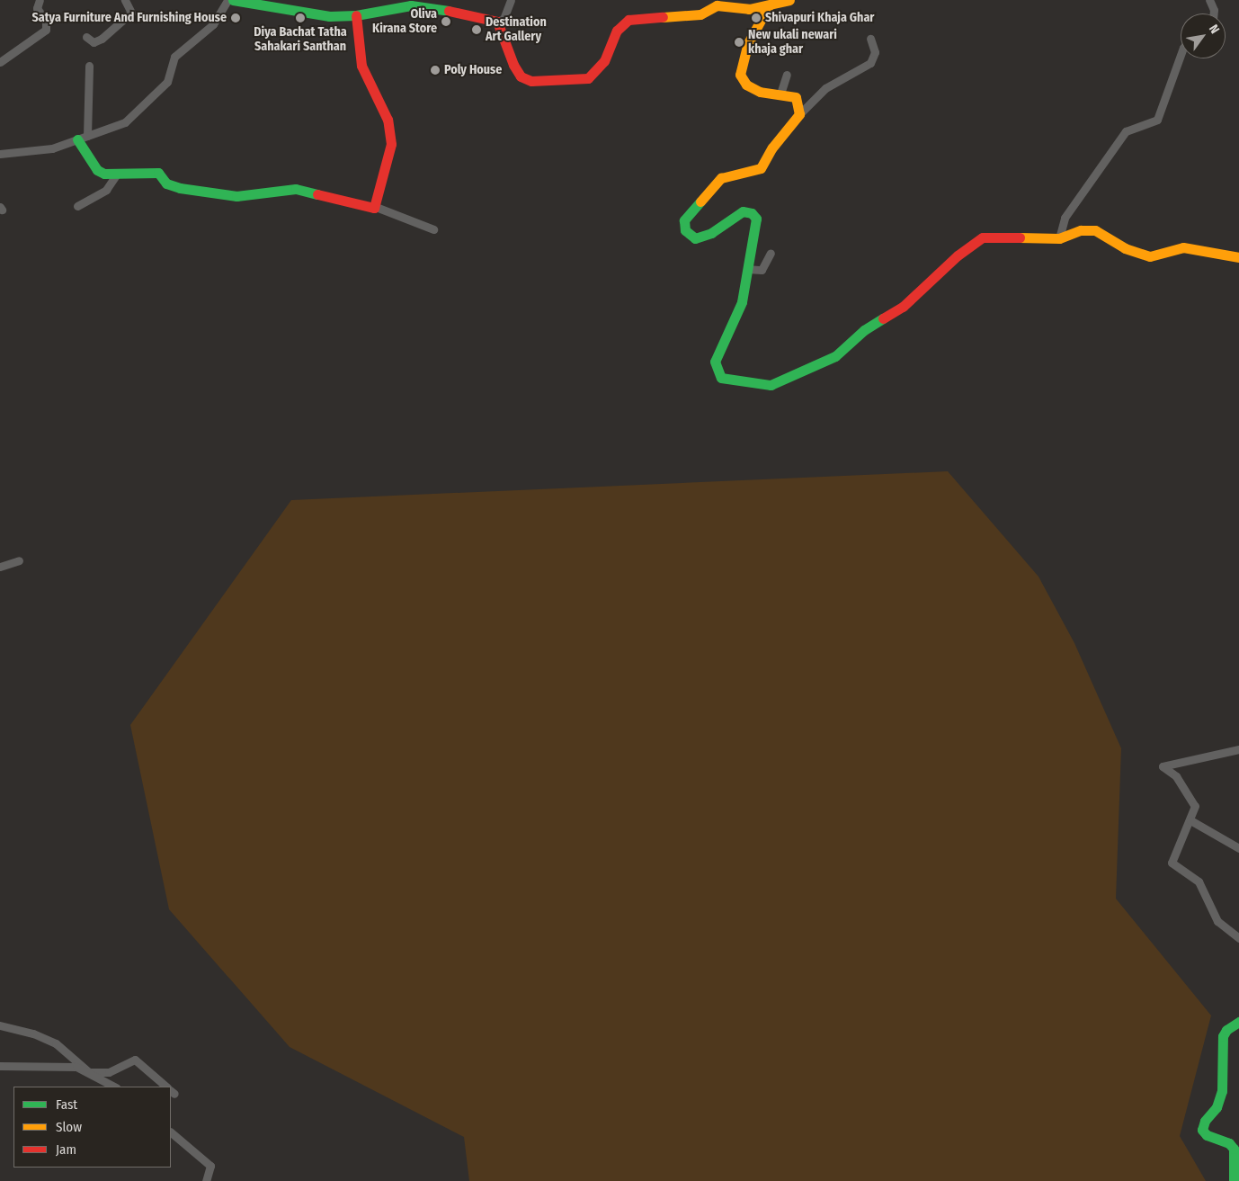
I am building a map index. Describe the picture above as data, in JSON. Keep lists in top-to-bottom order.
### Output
{
  "places": [
    "Satya Furniture And Furnishing House",
    "Diya Bachat Tatha Sahakari Santhan",
    "Shivapuri Khaja Ghar",
    "Oliva Kirana Store",
    "Destination Art Gallery",
    "New ukali newari khaja ghar",
    "Poly House"
  ],
  "legend": ["Fast", "Slow", "Jam"],
  "north": "top right"
}
